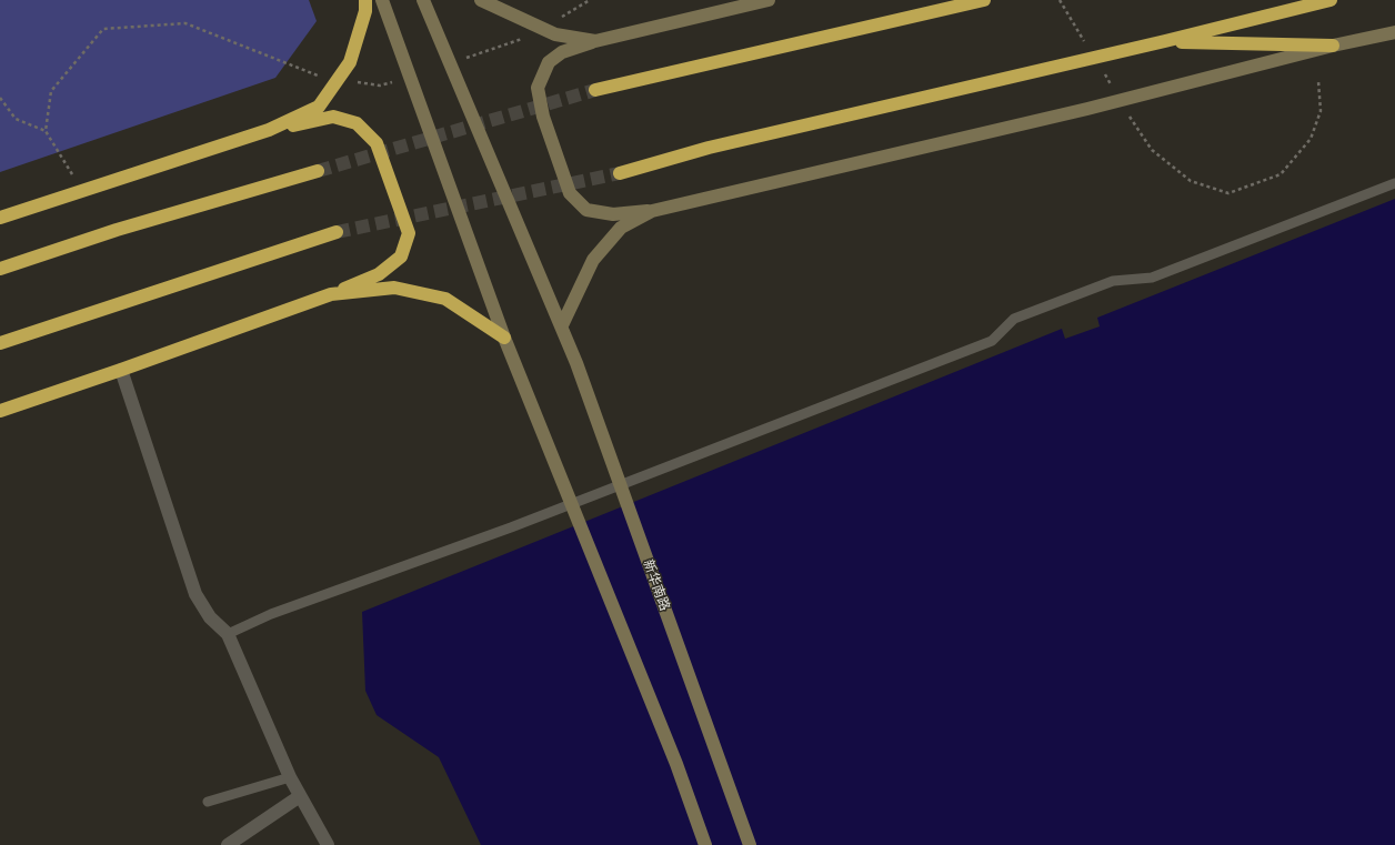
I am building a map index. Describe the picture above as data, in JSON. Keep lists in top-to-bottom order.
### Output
{
  "streets": {
    "main road": ["新华南路"]
  }
}
